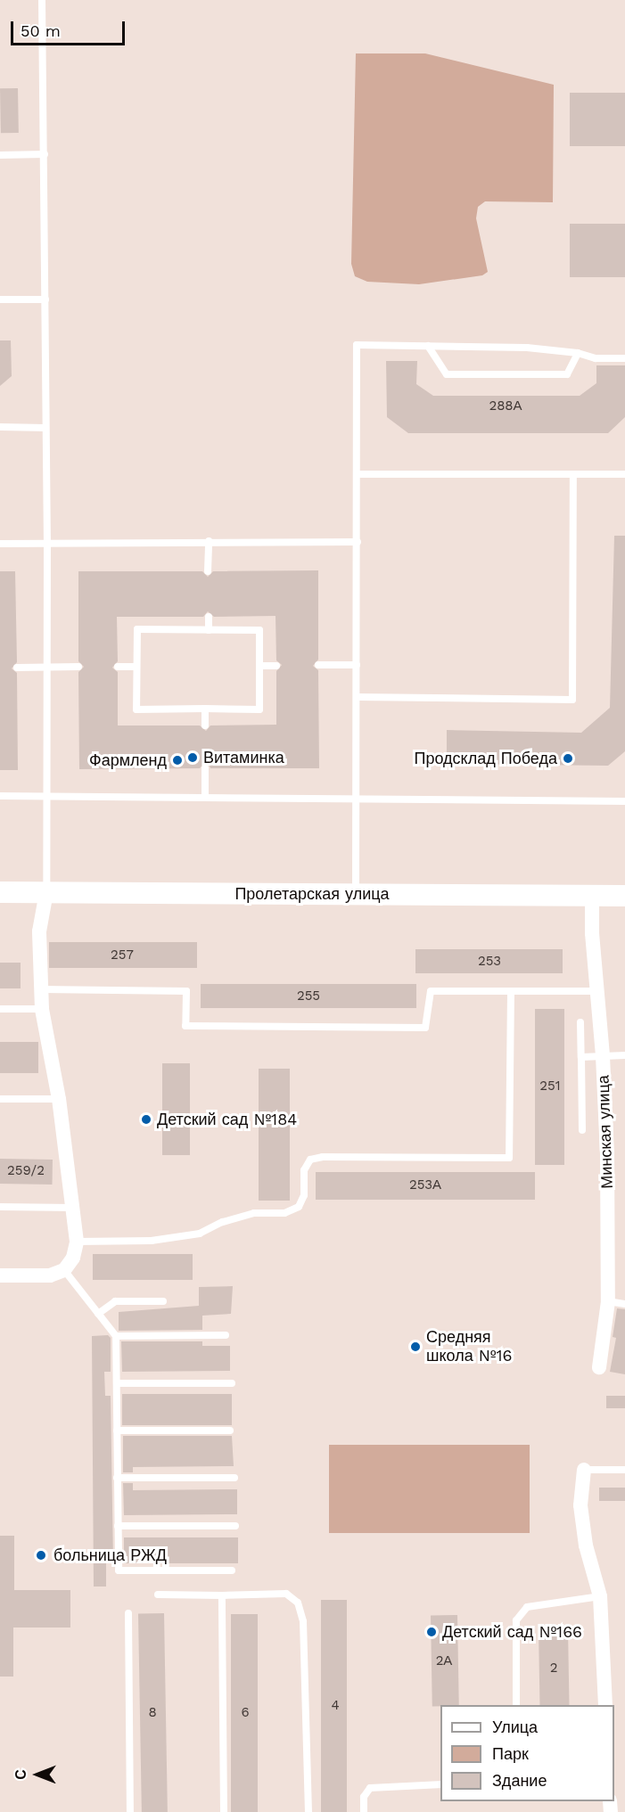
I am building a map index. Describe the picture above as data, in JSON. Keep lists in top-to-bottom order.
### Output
{
  "streets": {
    "main road": ["Пролетарская улица"],
    "street": ["Минская улица"]
  },
  "crossings": [
    ["Пролетарская улица", "Минская улица"]
  ],
  "places": [
    "Витаминка",
    "Продсклад Победа",
    "Фармленд",
    "Детский сад №184",
    "Средняя школа №16",
    "больница РЖД",
    "Детский сад №166"
  ],
  "house_numbers": [
    "288А",
    "257",
    "253",
    "255",
    "251",
    "259/2",
    "253А",
    "2А",
    "2",
    "4",
    "8",
    "6"
  ],
  "legend": ["Улица", "Парк", "Здание"],
  "scale_bar": "50 m",
  "north": "left"
}
